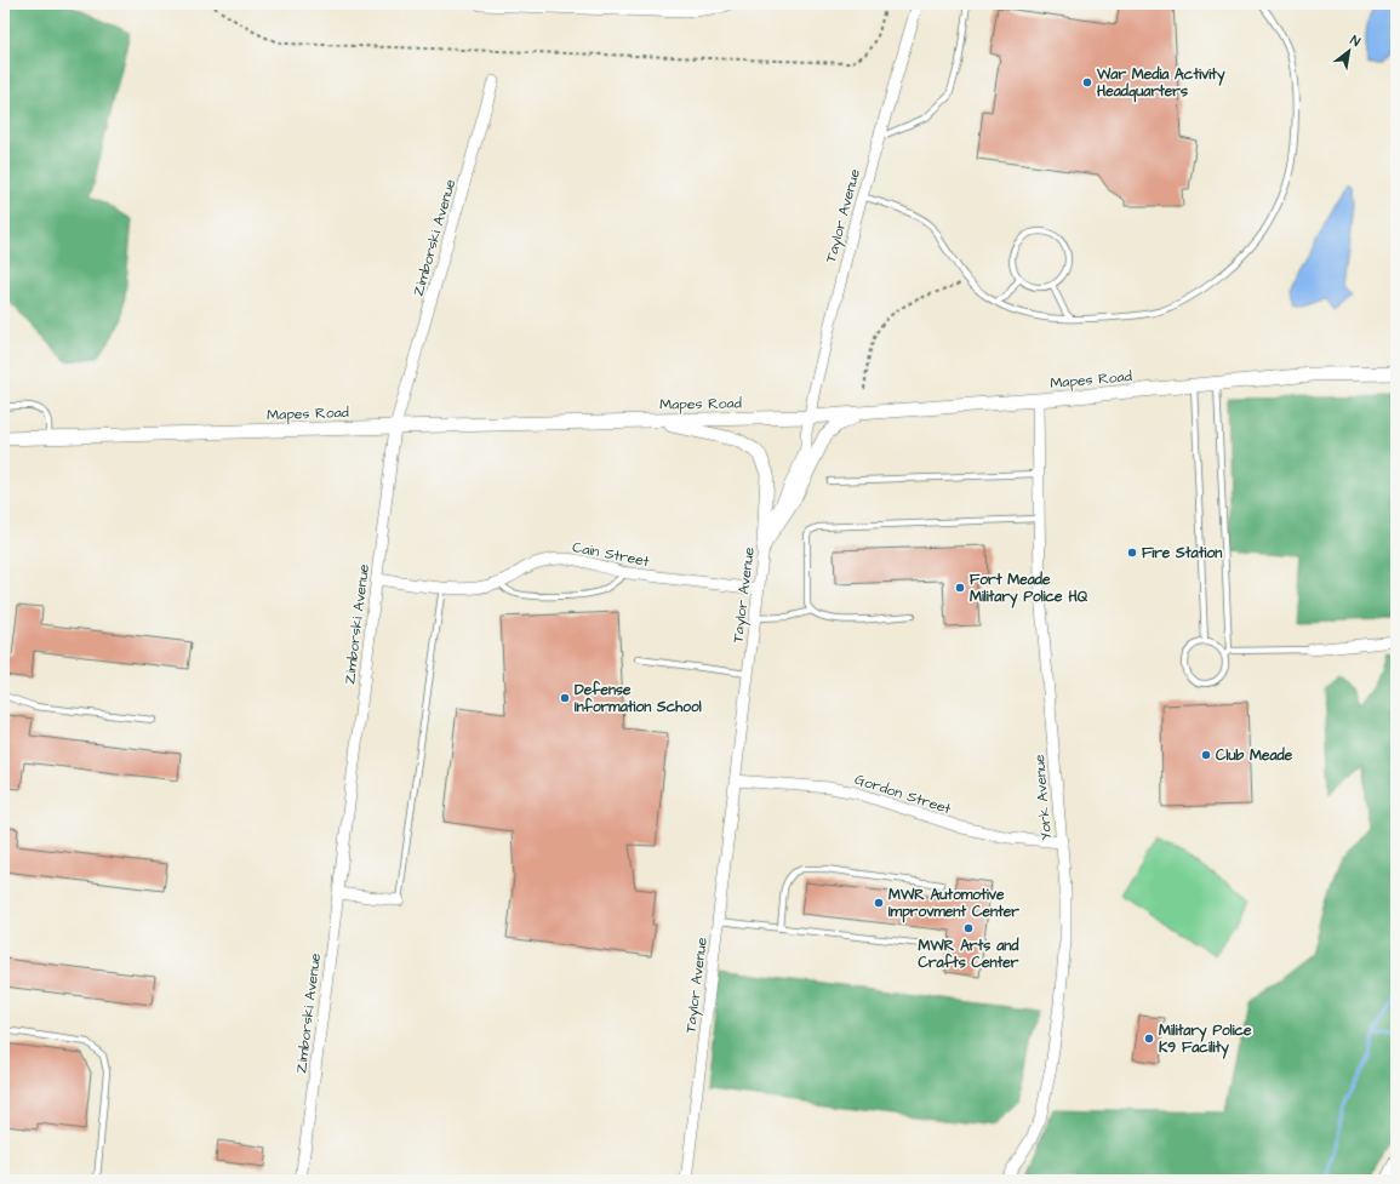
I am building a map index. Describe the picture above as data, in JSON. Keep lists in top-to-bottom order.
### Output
{
  "streets": {
    "street": [
      "Taylor Avenue",
      "Zimborski Avenue",
      "Mapes Road",
      "Cain Street",
      "Gordon Street",
      "York Avenue"
    ]
  },
  "crossings": [
    ["Taylor Avenue", "Mapes Road"],
    ["Taylor Avenue", "Cain Street"],
    ["Taylor Avenue", "Gordon Street"],
    ["Zimborski Avenue", "Mapes Road"],
    ["Zimborski Avenue", "Cain Street"],
    ["Mapes Road", "York Avenue"],
    ["Gordon Street", "York Avenue"]
  ],
  "places": [
    "War Media Activity Headquarters",
    "Fire Station",
    "Fort Meade Military Police HQ",
    "Defense Information School",
    "Club Meade",
    "MWR Automotive Improvment Center",
    "MWR Arts and Crafts Center",
    "Military Police K9 Facility"
  ],
  "north": "top right"
}
